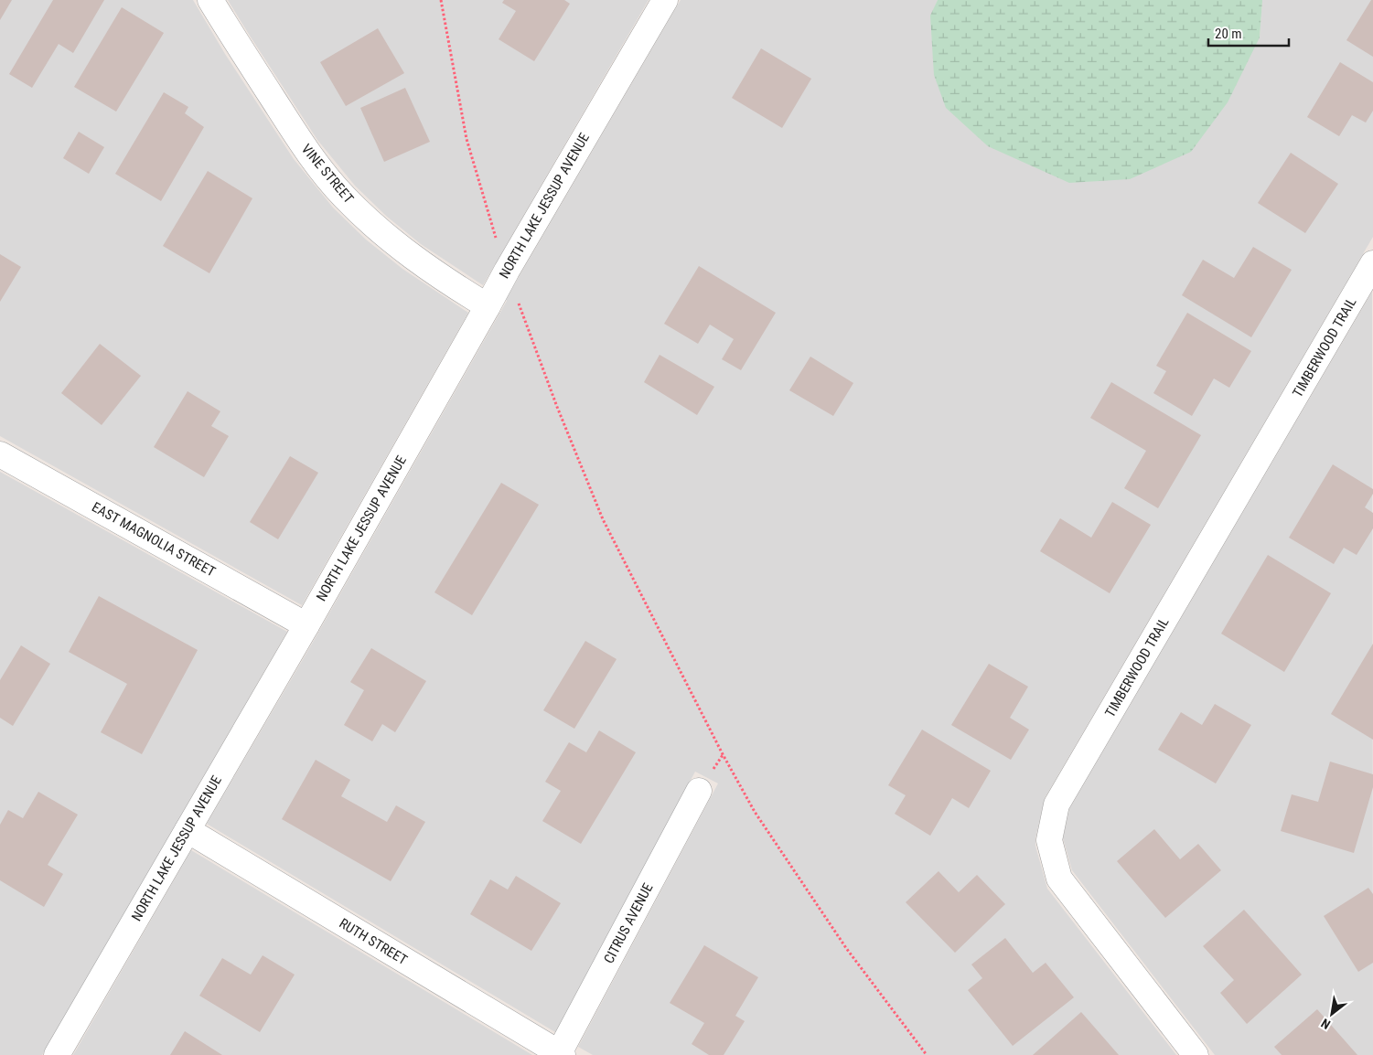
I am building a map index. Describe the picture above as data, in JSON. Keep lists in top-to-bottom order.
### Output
{
  "streets": {
    "street": [
      "VINE STREET",
      "NORTH LAKE JESSUP AVENUE",
      "TIMBERWOOD TRAIL",
      "EAST MAGNOLIA STREET",
      "CITRUS AVENUE",
      "RUTH STREET"
    ]
  },
  "crossings": [
    ["VINE STREET", "NORTH LAKE JESSUP AVENUE"],
    ["NORTH LAKE JESSUP AVENUE", "EAST MAGNOLIA STREET"],
    ["NORTH LAKE JESSUP AVENUE", "RUTH STREET"],
    ["CITRUS AVENUE", "RUTH STREET"]
  ],
  "scale_bar": "20 m",
  "north": "bottom left"
}
